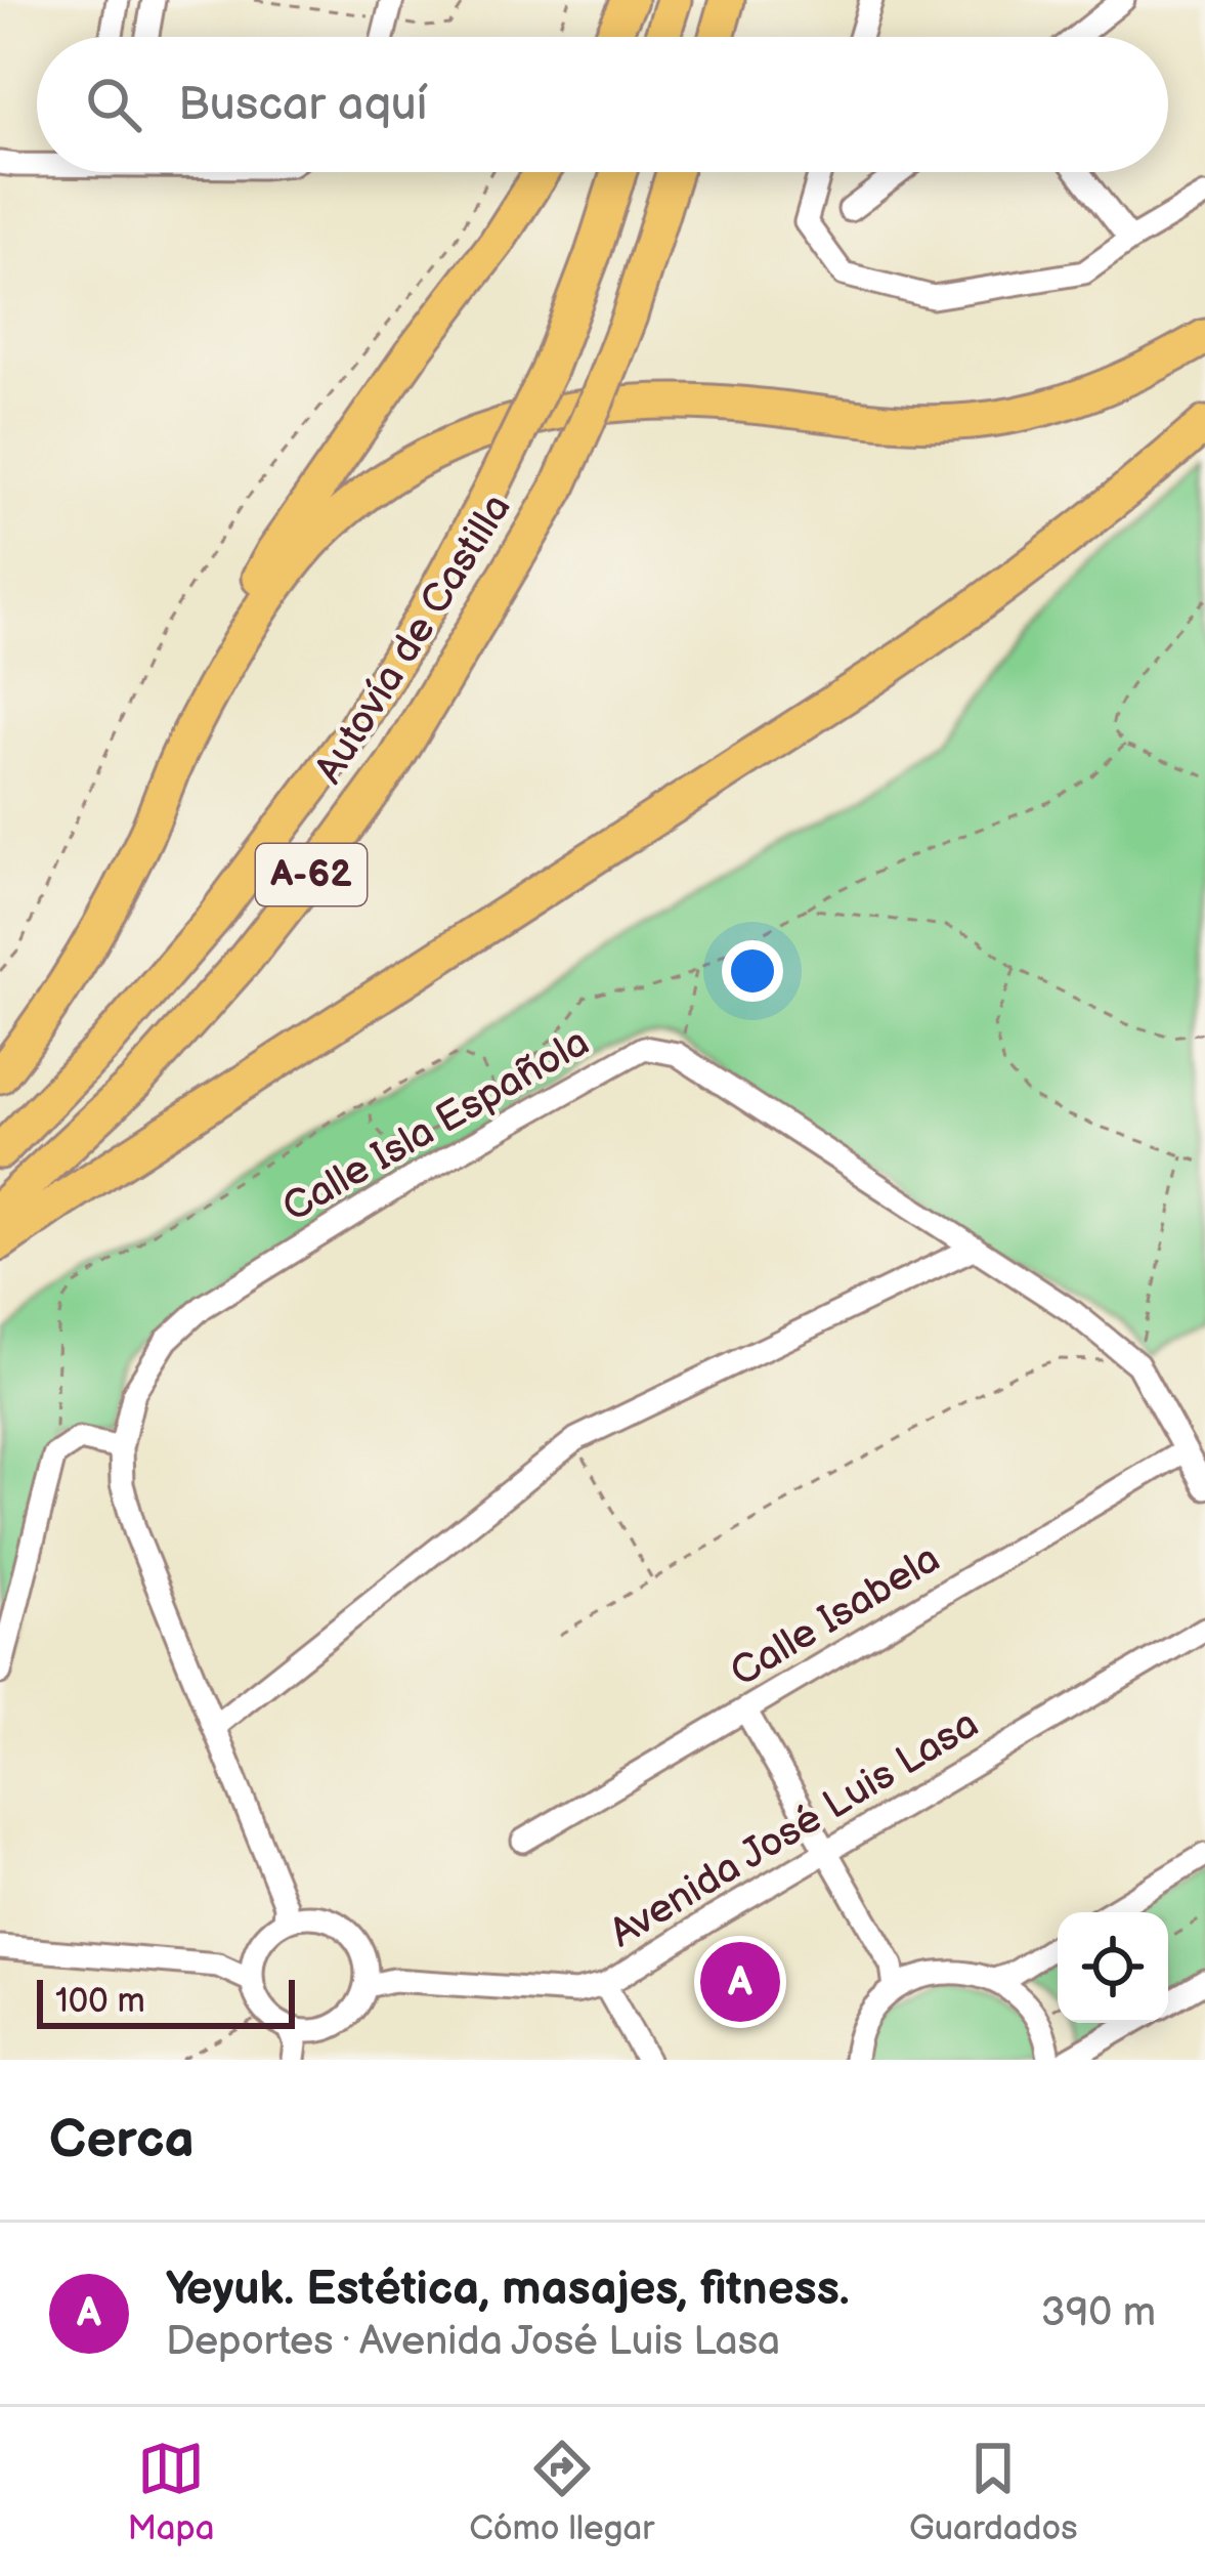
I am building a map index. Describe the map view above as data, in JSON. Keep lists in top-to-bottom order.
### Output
{
  "streets": {
    "highway": ["Autovía de Castilla", "A-62"],
    "street": ["Calle Isla Española", "Calle Isabela", "Avenida José Luis Lasa"]
  },
  "crossings": [
    ["Calle Isla Española", "Avenida José Luis Lasa"]
  ],
  "scale_bar": "100 m",
  "page": {
    "search": "Buscar aquí",
    "pins": "A",
    "scale": "100 m",
    "heading": "Cerca",
    "list": [
      {
        "mark": "A",
        "name": "Yeyuk. Estética, masajes, fitness.",
        "note": "Deportes · Avenida José Luis Lasa",
        "value": "390 m"
      }
    ],
    "nav": ["Mapa", "Cómo llegar", "Guardados"]
  }
}
